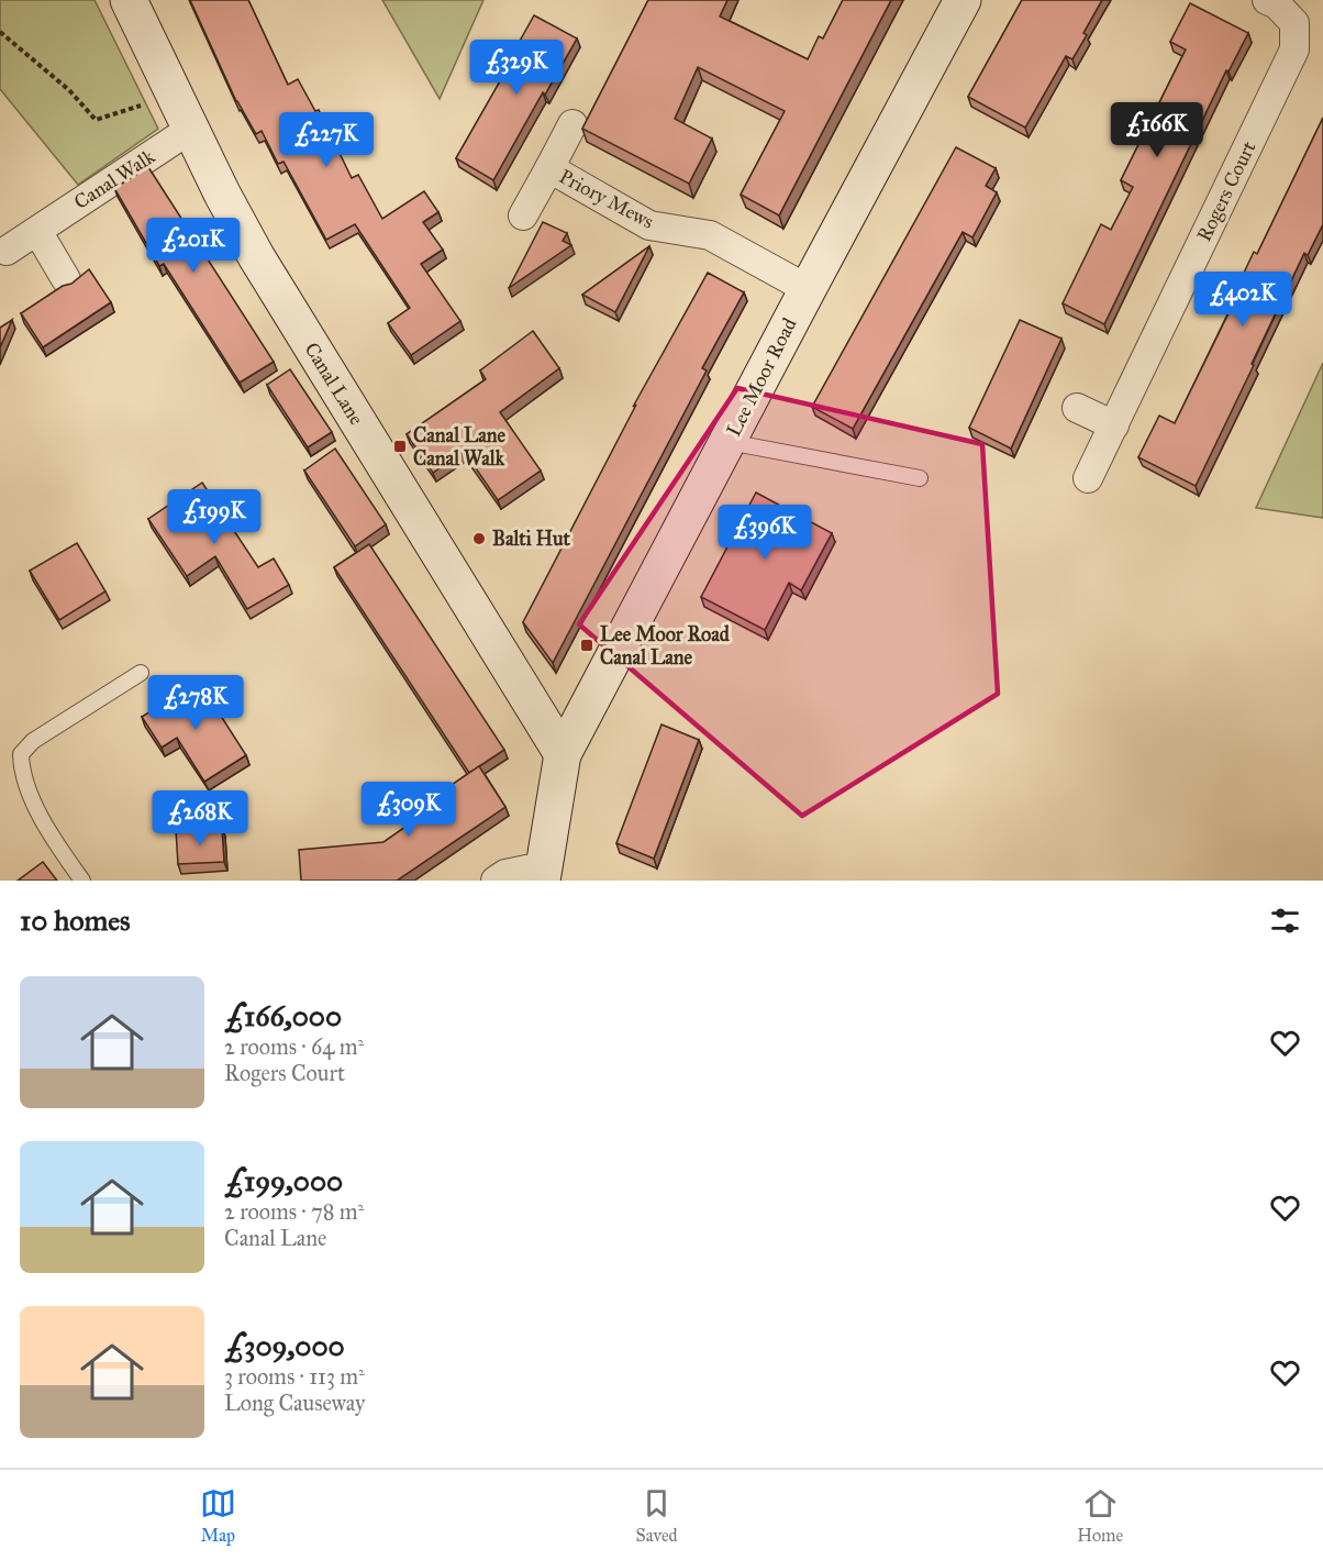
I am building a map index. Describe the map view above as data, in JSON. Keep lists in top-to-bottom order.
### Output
{
  "streets": {
    "street": [
      "Canal Walk",
      "Rogers Court",
      "Priory Mews",
      "Lee Moor Road",
      "Canal Lane"
    ]
  },
  "crossings": [
    ["Canal Walk", "Canal Lane"],
    ["Priory Mews", "Lee Moor Road"],
    ["Lee Moor Road", "Canal Lane"]
  ],
  "places": {
    "transit": ["Canal Lane Canal Walk", "Lee Moor Road Canal Lane"],
    "other": ["Balti Hut"]
  },
  "page": {
    "price": [
      "£329K",
      "£166K",
      "£227K",
      "£201K",
      "£402K",
      "£199K",
      "£396K",
      "£278K",
      "£309K",
      "£268K"
    ],
    "heading": "10 homes",
    "list": [
      {
        "name": "£166,000",
        "note": "2 rooms · 64 m² · Rogers Court"
      },
      {
        "name": "£199,000",
        "note": "2 rooms · 78 m² · Canal Lane"
      },
      {
        "name": "£309,000",
        "note": "3 rooms · 113 m² · Long Causeway"
      }
    ],
    "tabs": ["Map", "Saved", "Home"]
  }
}
